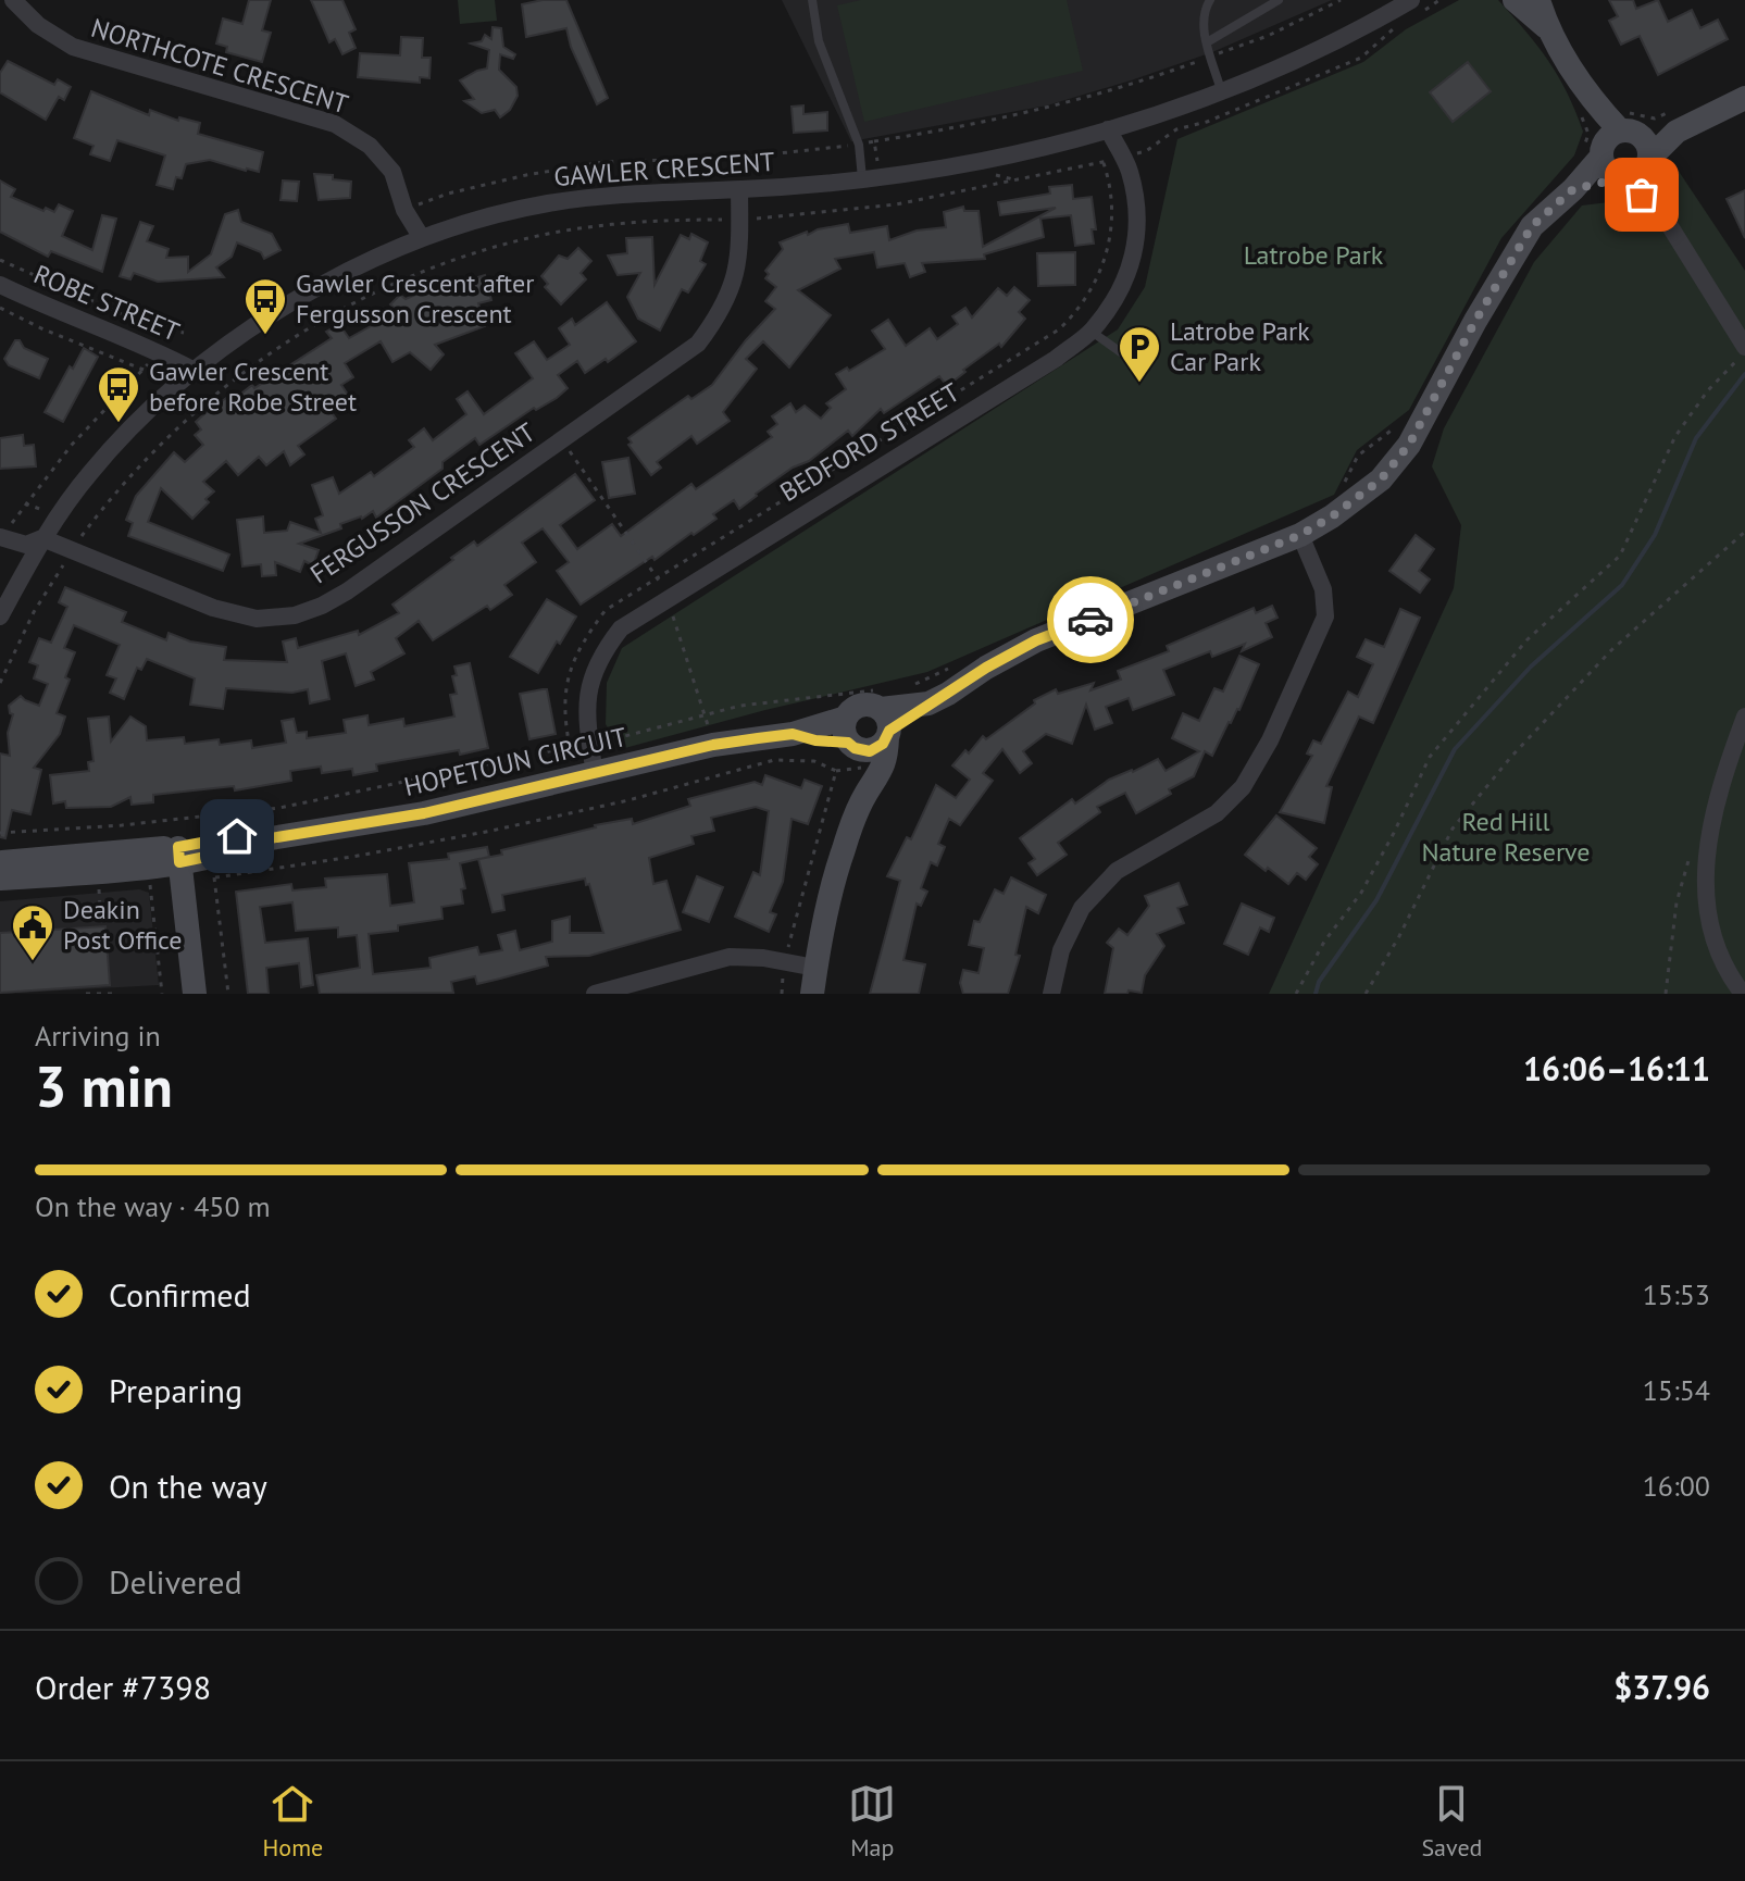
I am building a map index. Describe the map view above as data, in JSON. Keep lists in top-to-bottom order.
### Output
{
  "streets": {
    "main road": ["HOPETOUN CIRCUIT"],
    "street": [
      "NORTHCOTE CRESCENT",
      "GAWLER CRESCENT",
      "ROBE STREET",
      "BEDFORD STREET",
      "FERGUSSON CRESCENT"
    ]
  },
  "crossings": [
    ["NORTHCOTE CRESCENT", "GAWLER CRESCENT"],
    ["GAWLER CRESCENT", "ROBE STREET"],
    ["GAWLER CRESCENT", "BEDFORD STREET"],
    ["GAWLER CRESCENT", "FERGUSSON CRESCENT"],
    ["BEDFORD STREET", "HOPETOUN CIRCUIT"]
  ],
  "parks": ["Latrobe Park", "Red Hill Nature Reserve"],
  "places": {
    "bus stop": ["Gawler Crescent after Fergusson Crescent", "Gawler Crescent before Robe Street"],
    "parking": ["Latrobe Park Car Park"],
    "public building": ["Deakin Post Office"]
  },
  "page": {
    "heading": ["3 min", "Arriving in", "16:06–16:11"],
    "panel": ["Order #7398", "$37.96"],
    "bar": "On the way · 450 m",
    "list": [
      ["Confirmed", "15:53"],
      ["Preparing", "15:54"],
      ["On the way", "16:00"],
      "Delivered"
    ],
    "tabs": ["Home", "Map", "Saved"]
  }
}
